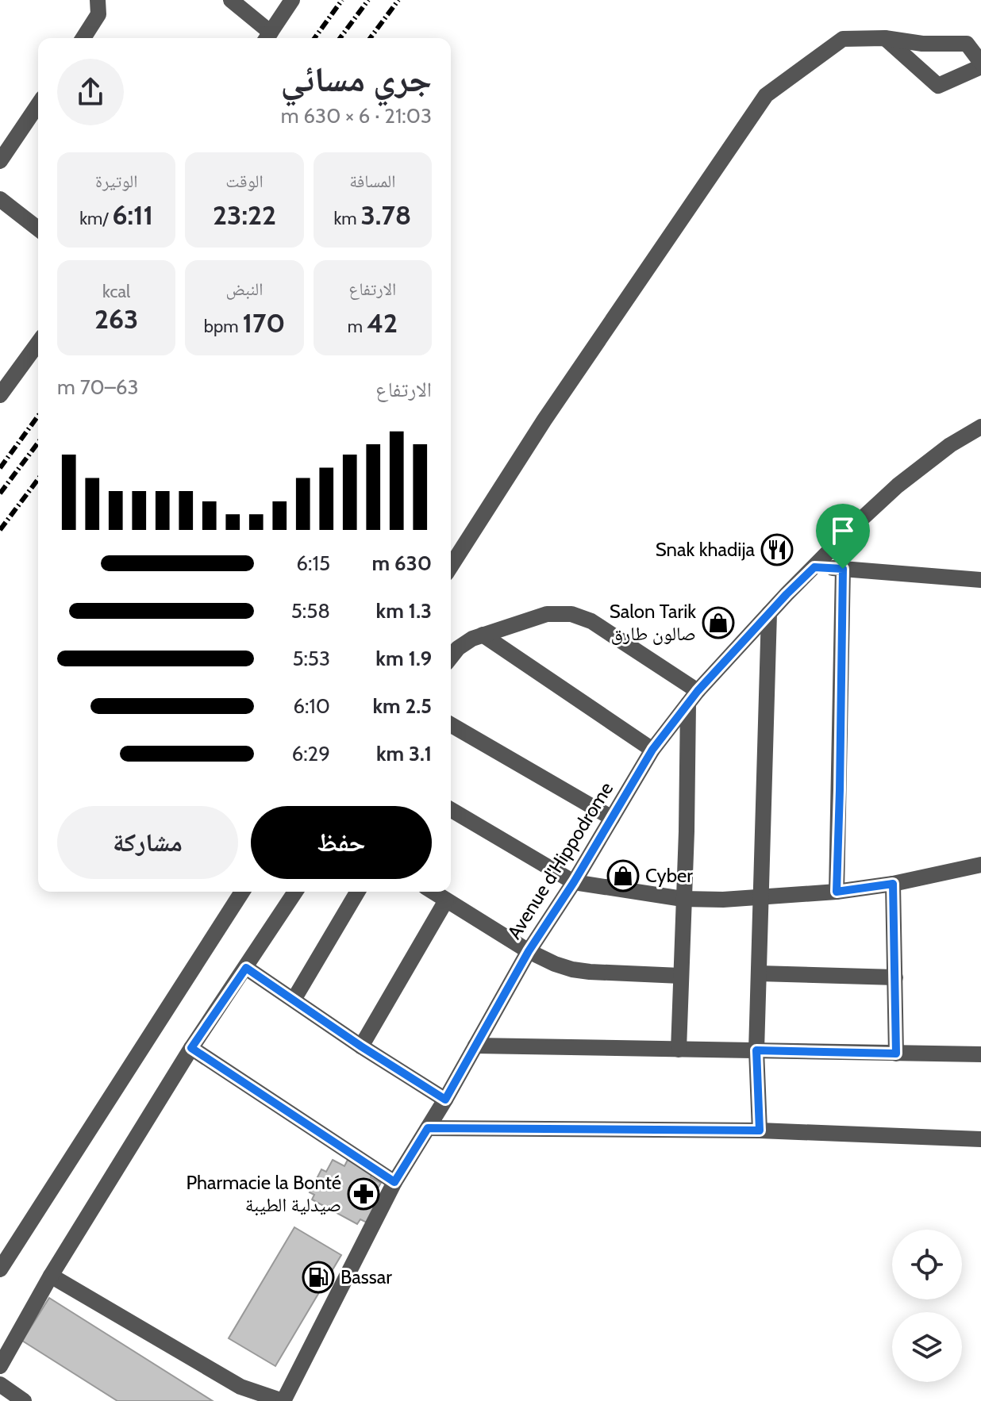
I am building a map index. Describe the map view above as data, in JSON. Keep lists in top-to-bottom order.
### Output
{
  "streets": {
    "street": ["Avenue d'Hippodrome"]
  },
  "places": {
    "restaurant": ["Snak khadija"],
    "shop": ["Salon Tarik صالون طارق", "Cyber"],
    "pharmacy": ["Pharmacie la Bonté صيدلية الطيبة"],
    "fuel station": ["Bassar"]
  },
  "page": {
    "heading": ["جري مسائي", "21:03 · 6 × 630 m"],
    "stats": [
      ["المسافة", "3.78 km"],
      ["الوقت", "23:22"],
      ["الوتيرة", "6:11 /km"],
      ["الارتفاع", "42 m"],
      ["النبض", "170 bpm"],
      ["kcal", "263"]
    ],
    "chart": ["الارتفاع", "63–70 m"],
    "list": [
      {
        "name": "630 m",
        "note": "6:15"
      },
      {
        "name": "1.3 km",
        "note": "5:58"
      },
      {
        "name": "1.9 km",
        "note": "5:53"
      },
      {
        "name": "2.5 km",
        "note": "6:10"
      },
      {
        "name": "3.1 km",
        "note": "6:29"
      }
    ],
    "buttons": ["حفظ", "مشاركة"]
  }
}
